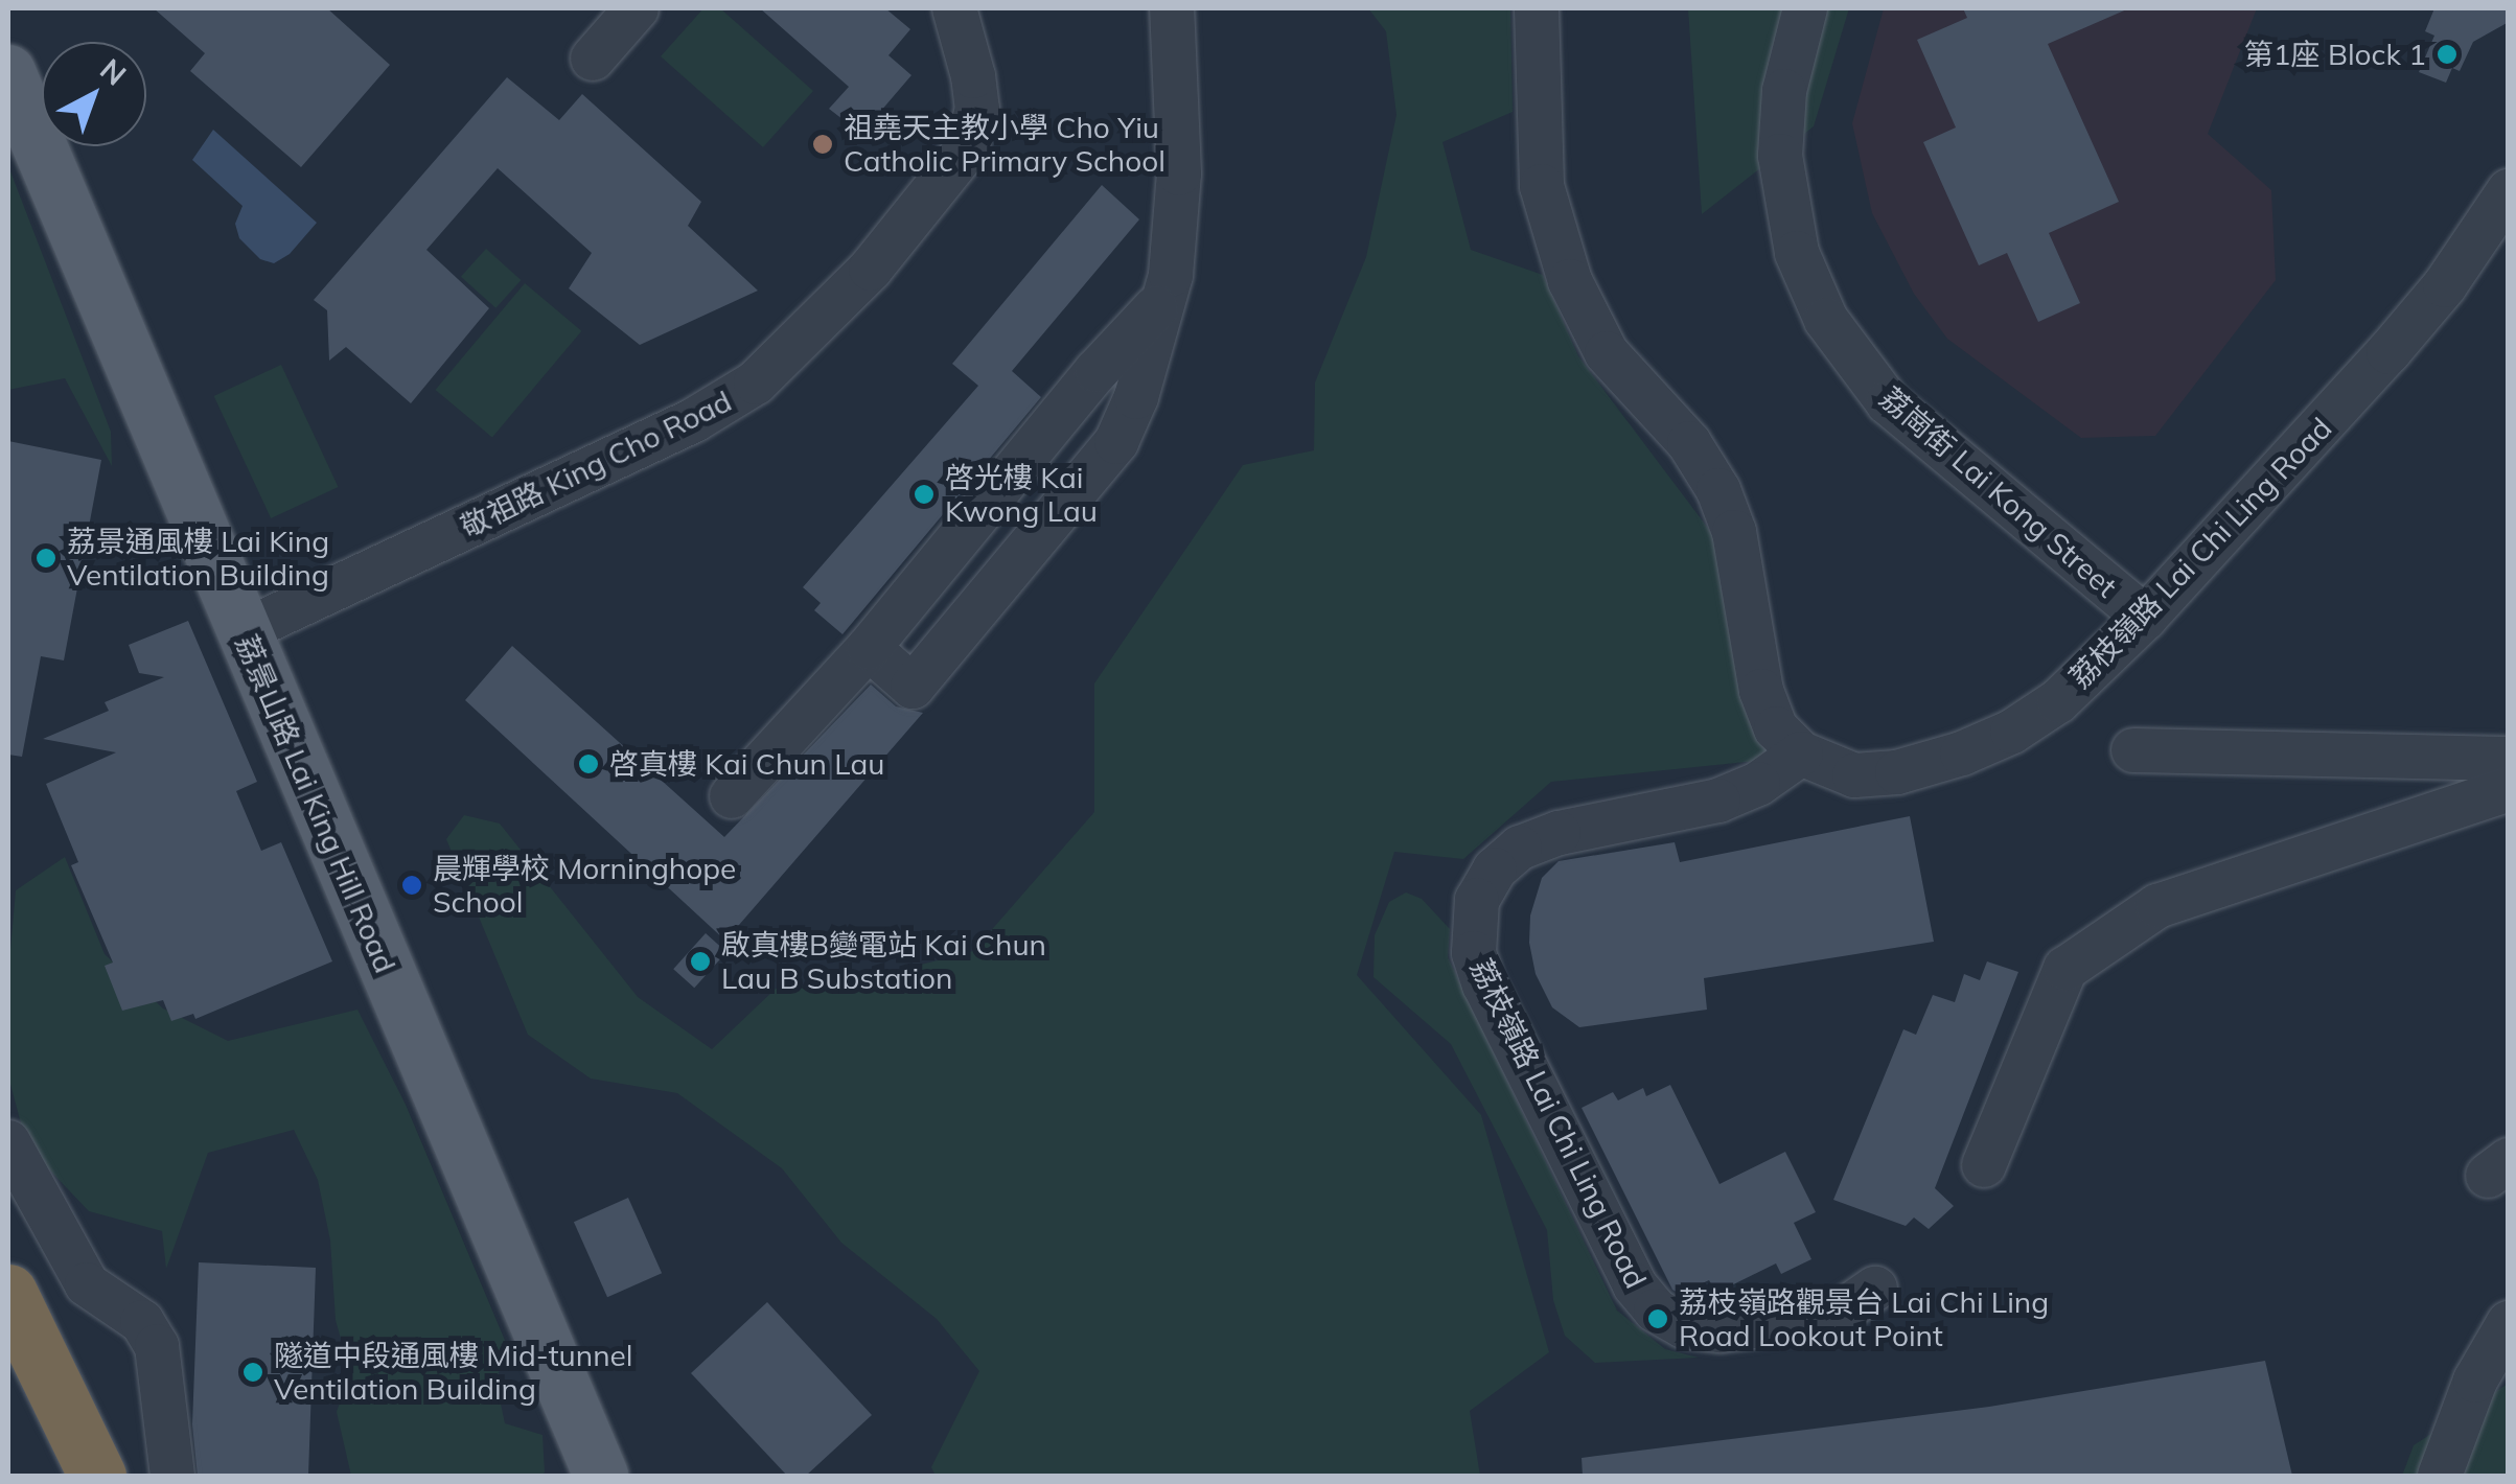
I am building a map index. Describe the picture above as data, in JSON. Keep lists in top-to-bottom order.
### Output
{
  "streets": {
    "main road": ["荔景山路 Lai King Hill Road"],
    "street": ["敬祖路 King Cho Road", "荔崗街 Lai Kong Street", "荔枝嶺路 Lai Chi Ling Road"]
  },
  "crossings": [
    ["敬祖路 King Cho Road", "荔景山路 Lai King Hill Road"],
    ["荔崗街 Lai Kong Street", "荔枝嶺路 Lai Chi Ling Road"]
  ],
  "places": [
    "第1座 Block 1",
    "祖堯天主教小學 Cho Yiu Catholic Primary School",
    "啓光樓 Kai Kwong Lau",
    "荔景通風樓 Lai King Ventilation Building",
    "啓真樓 Kai Chun Lau",
    "晨輝學校 Morninghope School",
    "啟真樓B變電站 Kai Chun Lau B Substation",
    "荔枝嶺路觀景台 Lai Chi Ling Road Lookout Point",
    "隧道中段通風樓 Mid-tunnel Ventilation Building"
  ],
  "north": "top right"
}
